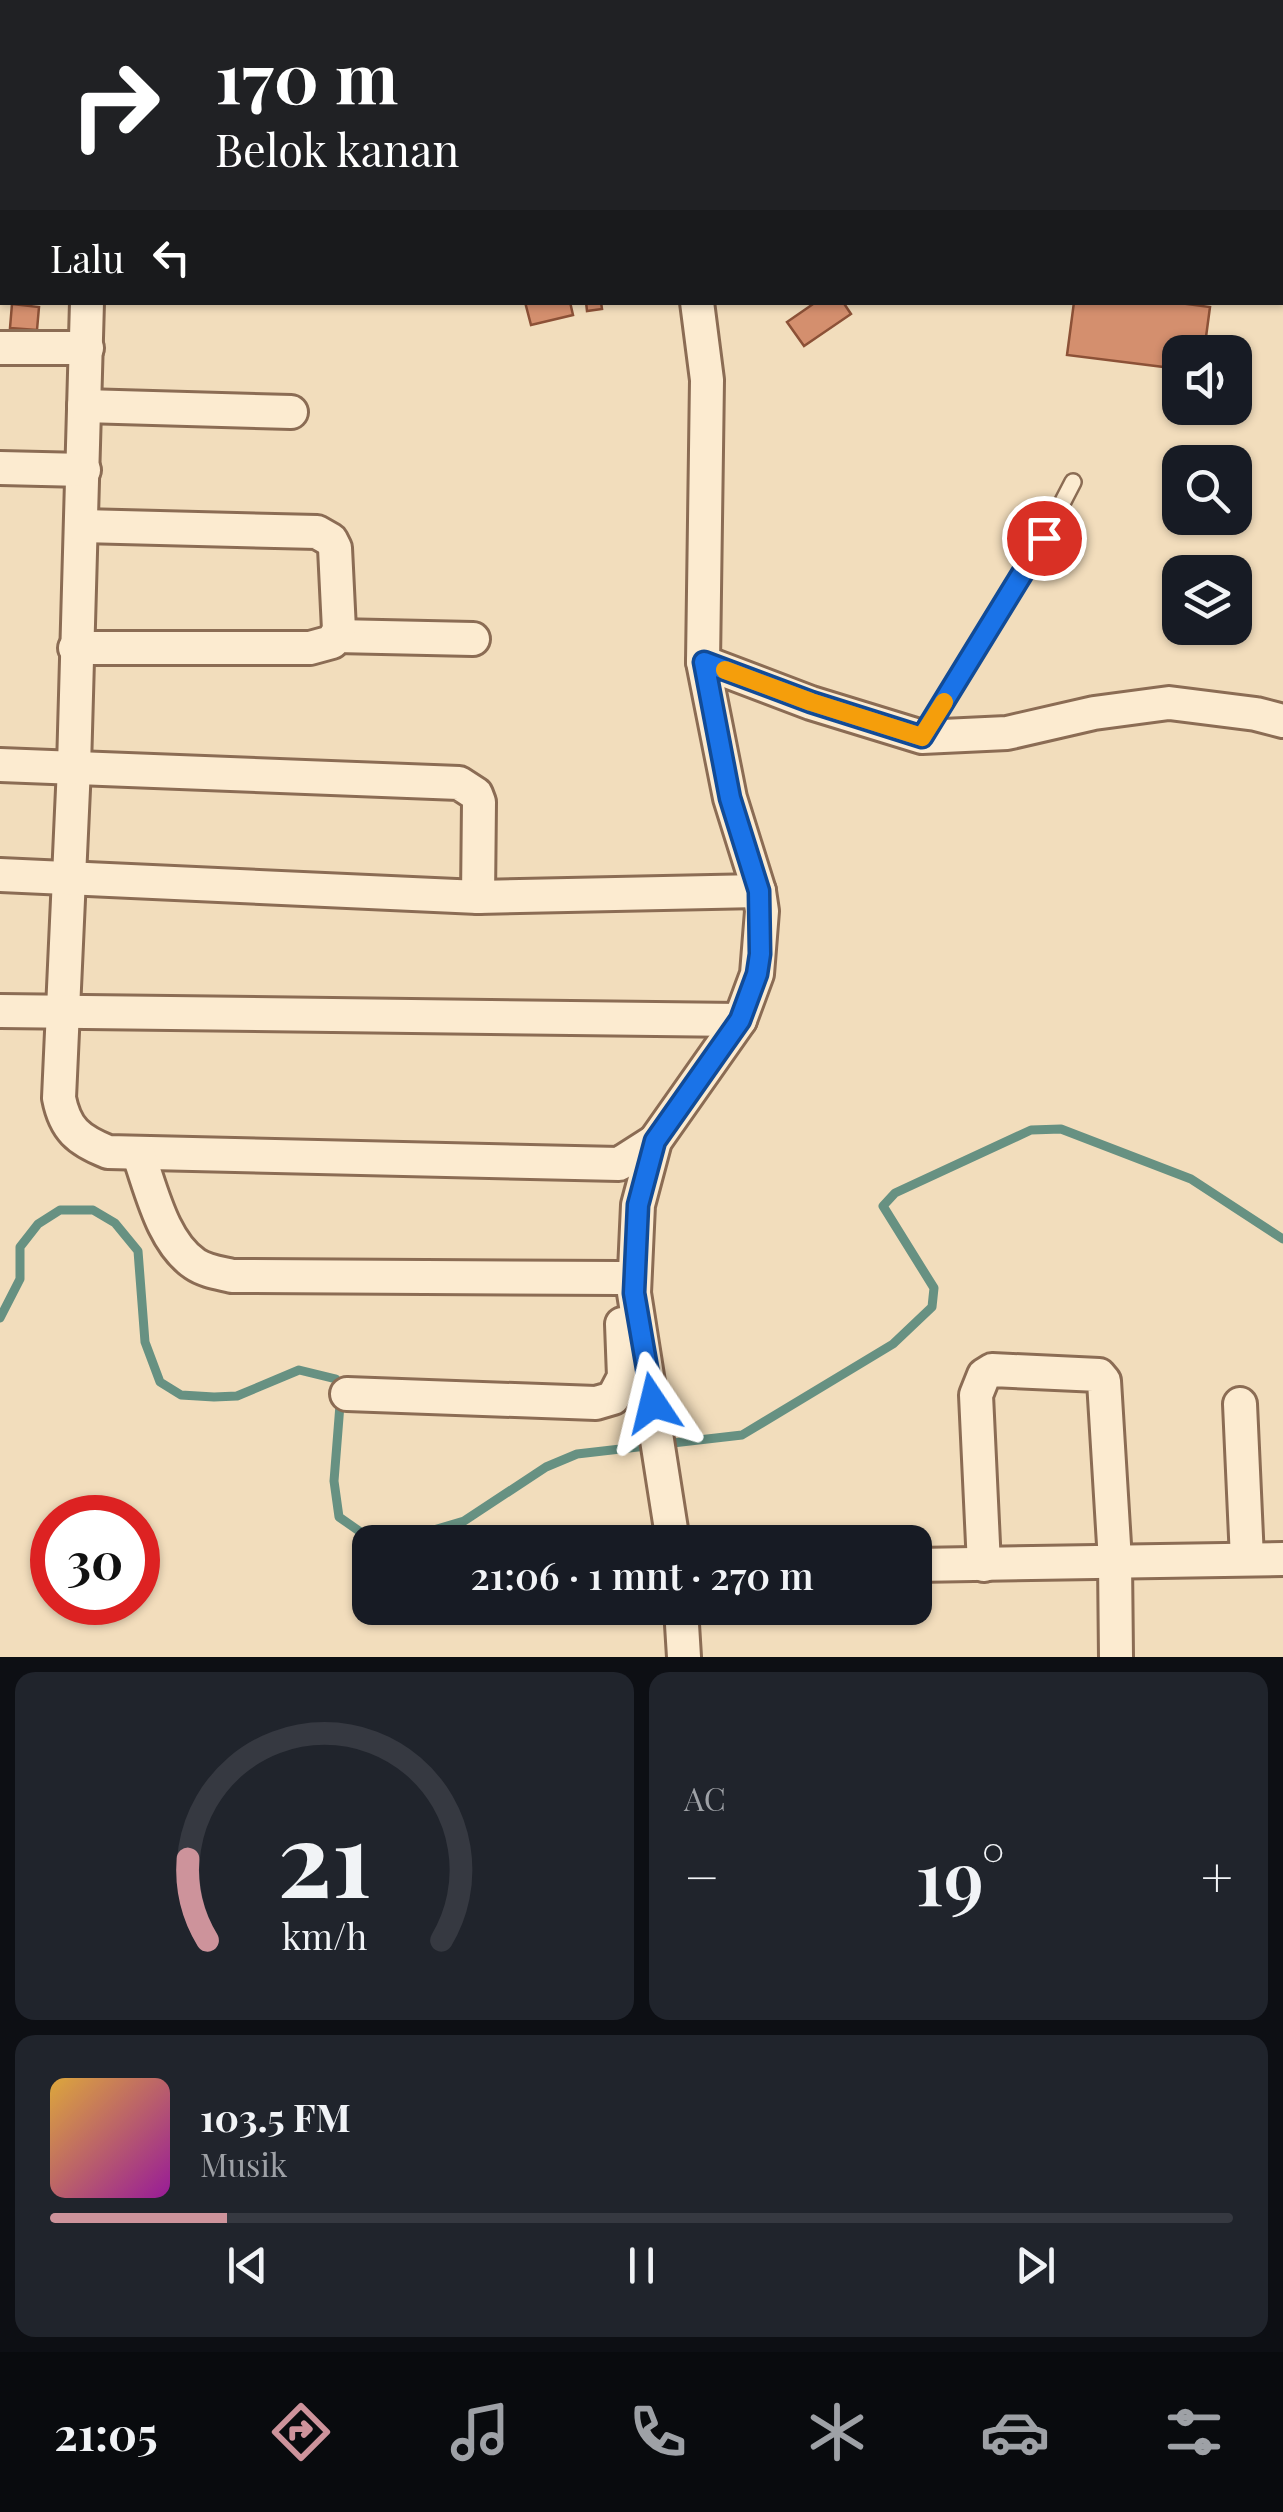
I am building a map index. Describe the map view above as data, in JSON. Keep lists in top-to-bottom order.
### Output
{
  "page": {
    "turn": ["170 m", "Belok kanan"],
    "then": "Lalu",
    "limit": "30",
    "trip": "21:06 · 1 mnt · 270 m",
    "tile": "AC",
    "heat": ["−", "19°", "+"],
    "song": ["103.5 FM", "Musik"],
    "tabs": "21:05",
    "gauge": ["21", "km/h"]
  }
}
